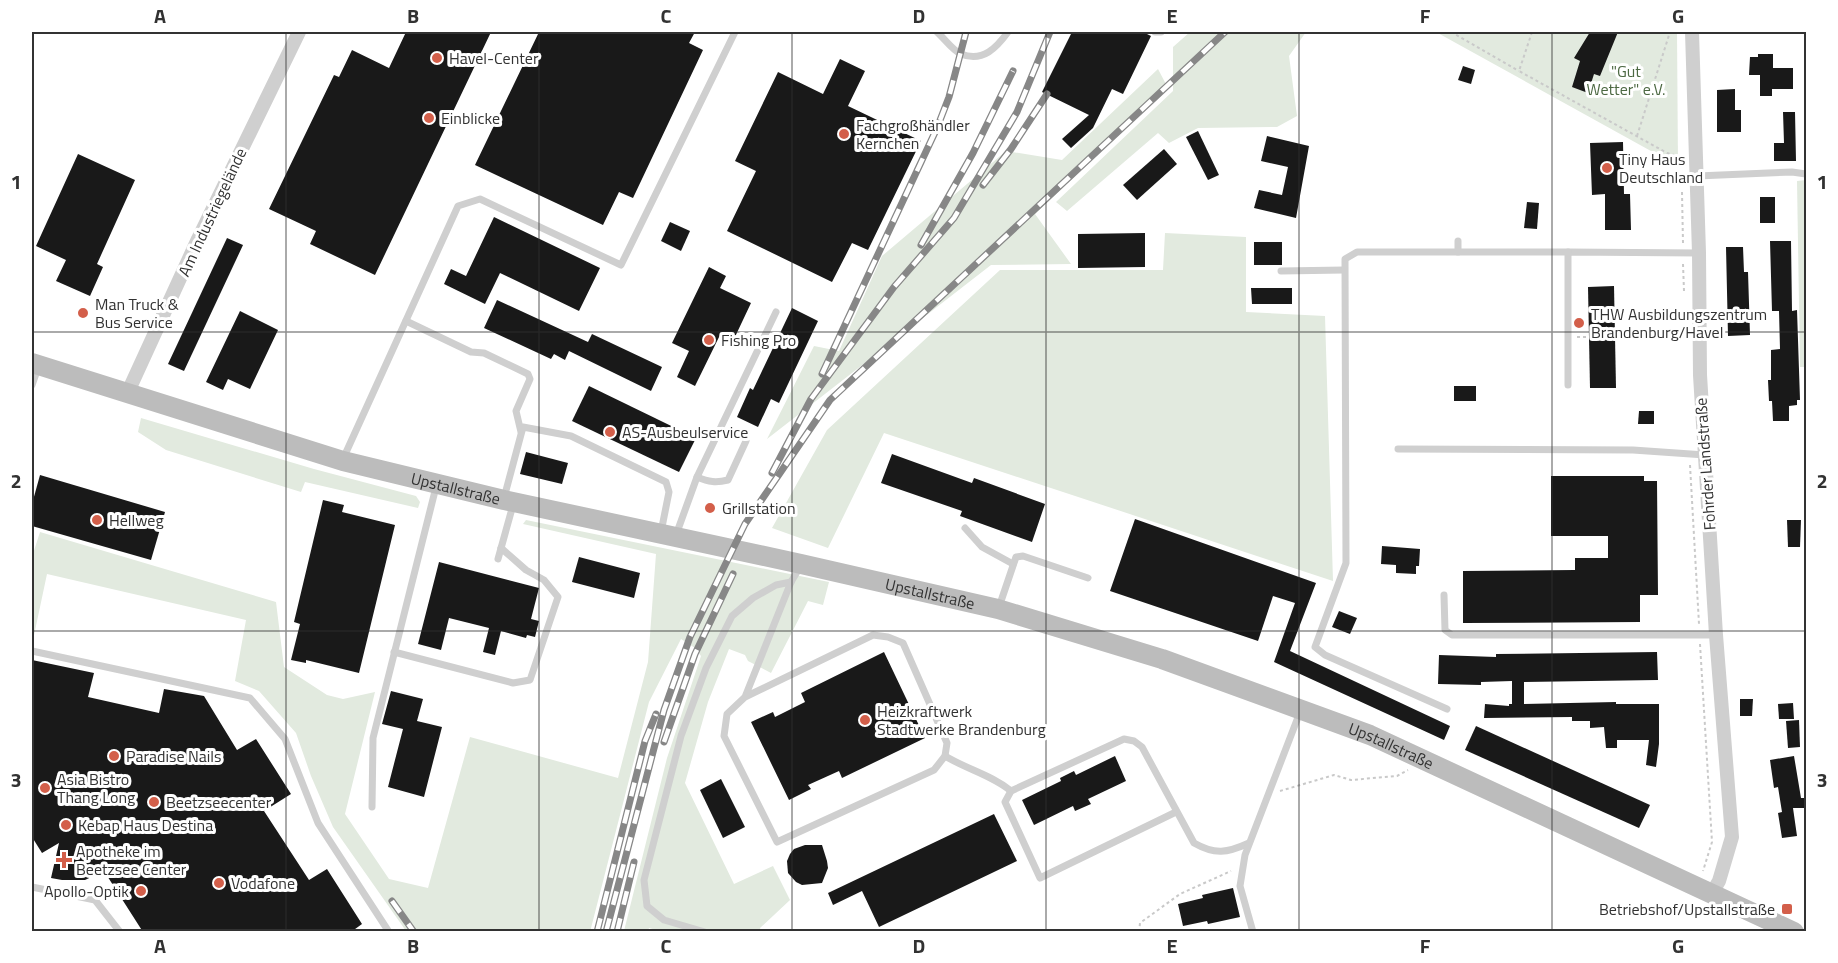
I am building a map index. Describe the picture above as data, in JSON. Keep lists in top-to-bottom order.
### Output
{
  "streets": {
    "street": ["Am Industriegelände", "Fohrder Landstraße", "Upstallstraße"]
  },
  "crossings": [
    ["Am Industriegelände", "Upstallstraße"],
    ["Fohrder Landstraße", "Upstallstraße"]
  ],
  "parks": ["\"Gut Wetter\" e.V."],
  "places": {
    "other": [
      "Havel-Center",
      "Einblicke",
      "Fachgroßhändler Kernchen",
      "Tiny Haus Deutschland",
      "Man Truck & Bus Service",
      "THW Ausbildungszentrum Brandenburg/Havel",
      "Fishing Pro",
      "AS-Ausbeulservice",
      "Grillstation",
      "Hellweg",
      "Heizkraftwerk Stadtwerke Brandenburg",
      "Paradise Nails",
      "Asia Bistro Thang Long",
      "Beetzseecenter",
      "Kebap Haus Destina",
      "Vodafone",
      "Apollo-Optik"
    ],
    "health": ["Apotheke im Beetzsee Center"],
    "transit": ["Betriebshof/Upstallstraße"]
  },
  "grid": {
    "columns": [
      "A",
      "B",
      "C",
      "D",
      "E",
      "F",
      "G"
    ],
    "rows": ["1", "2", "3"]
  }
}
